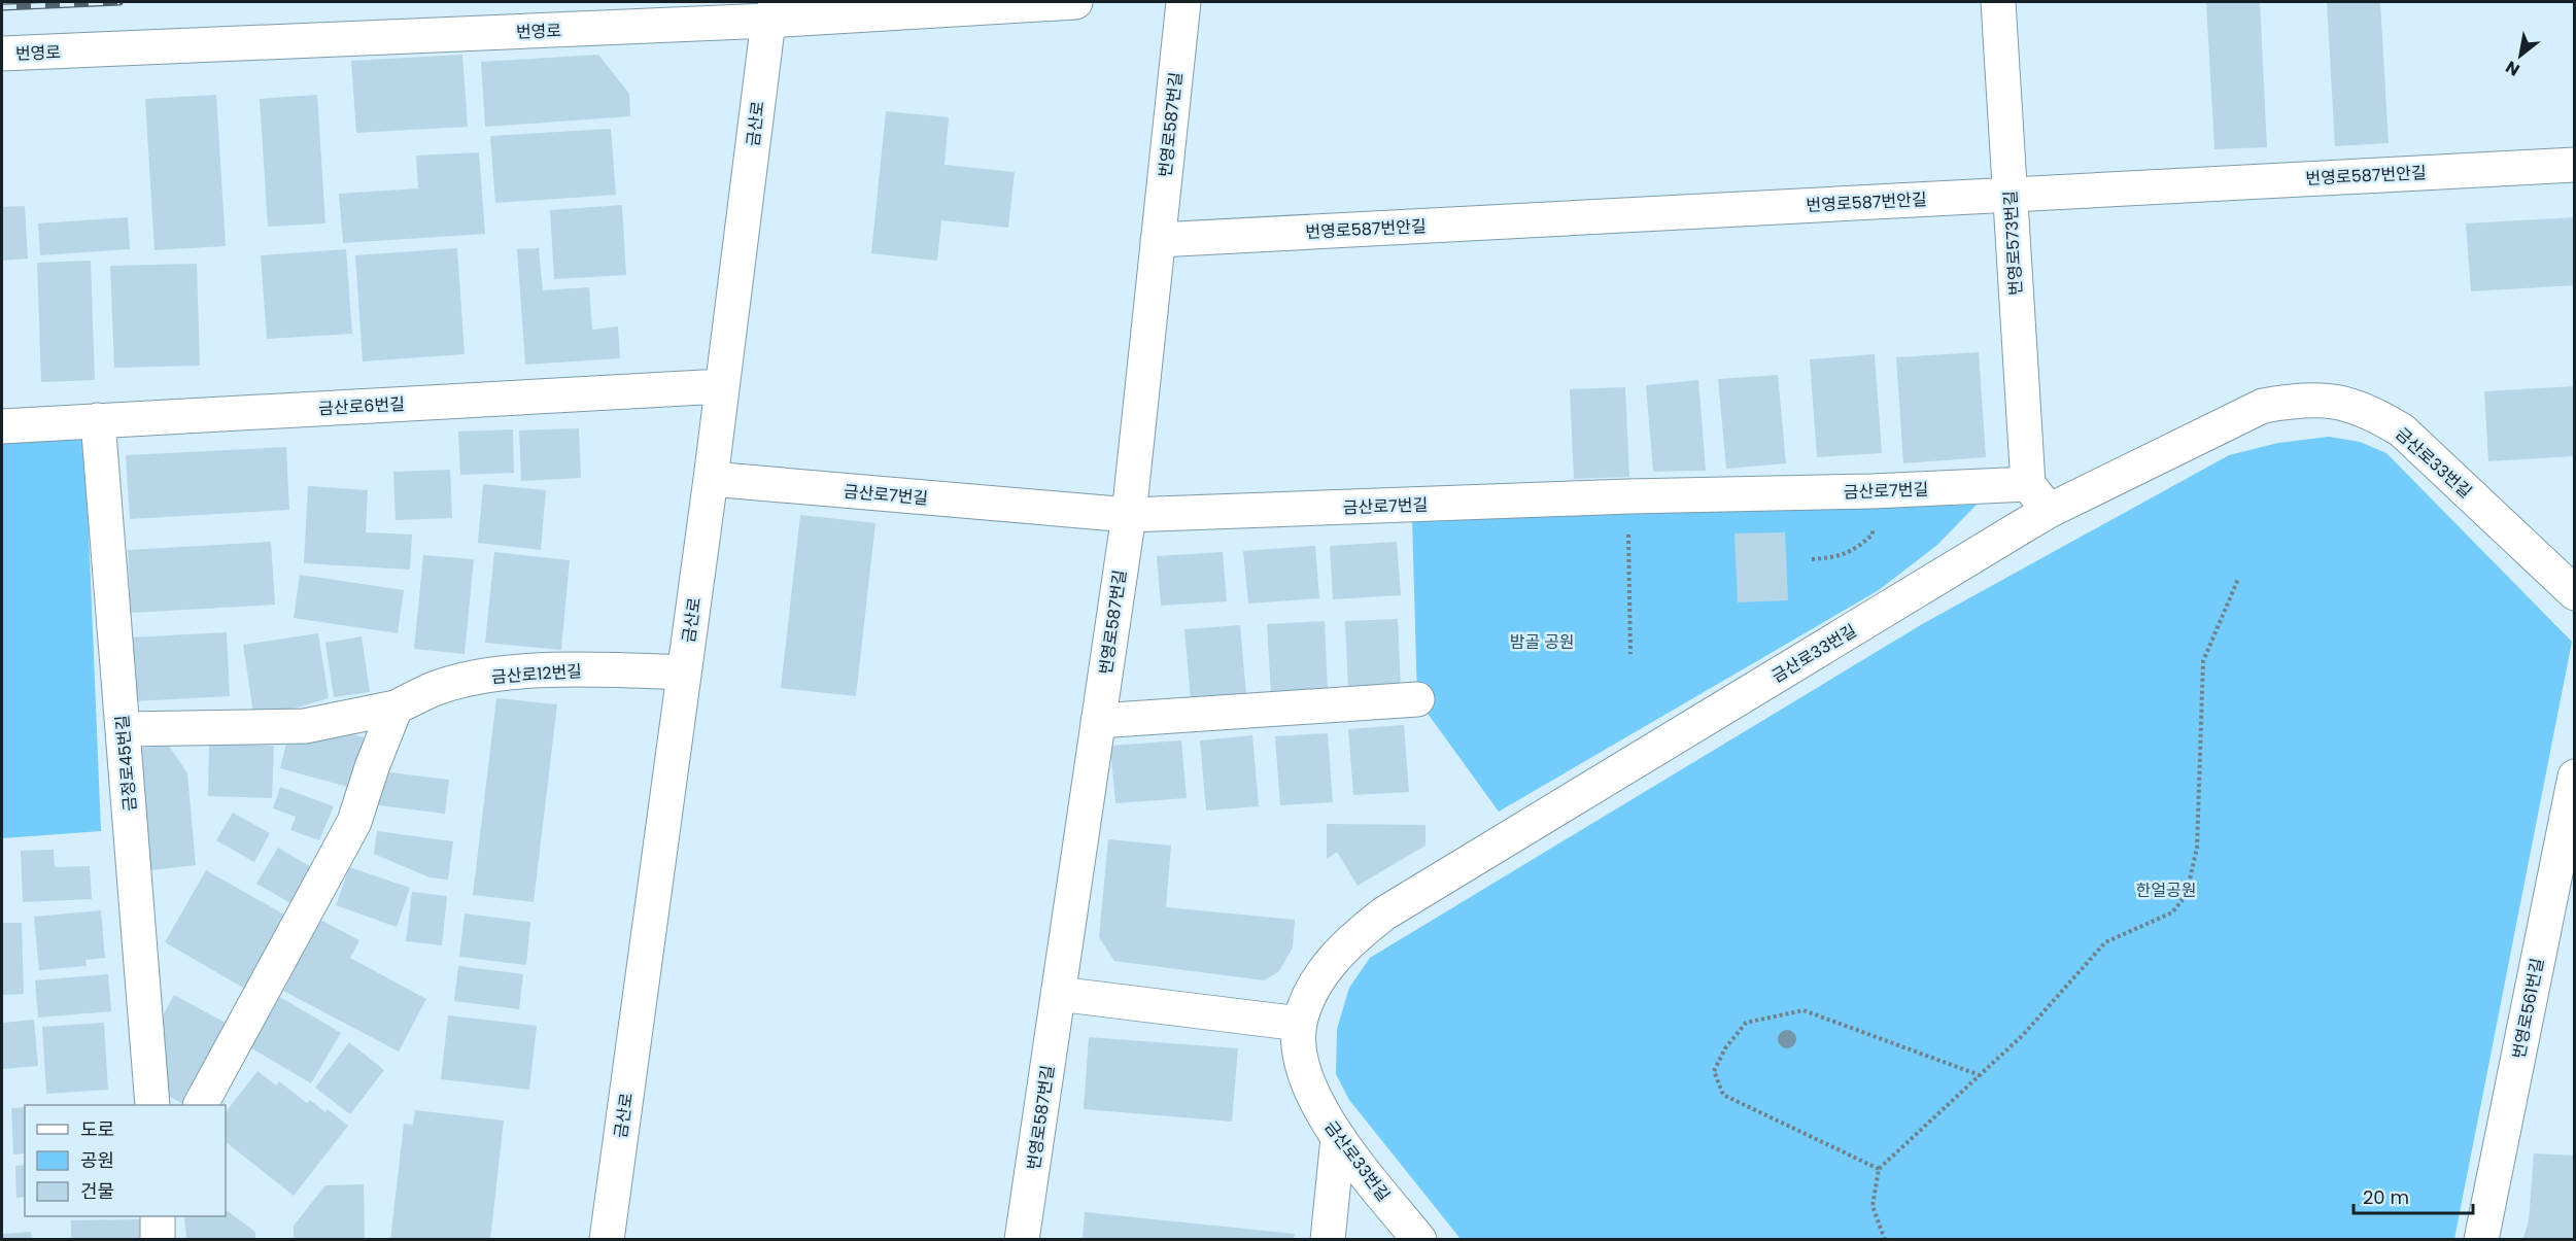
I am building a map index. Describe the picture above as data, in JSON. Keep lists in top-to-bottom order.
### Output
{
  "streets": {
    "street": [
      "번영로",
      "금산로",
      "번영로587번길",
      "번영로587번안길",
      "번영로573번길",
      "금산로6번길",
      "금산로33번길",
      "금산로7번길",
      "금산로12번길",
      "금정로45번길",
      "번영로561번길"
    ]
  },
  "crossings": [
    ["번영로", "금산로"],
    ["금산로", "금산로6번길"],
    ["금산로", "금산로7번길"],
    ["금산로", "금산로12번길"],
    ["번영로587번길", "번영로587번안길"],
    ["번영로587번길", "금산로7번길"],
    ["번영로587번안길", "번영로573번길"],
    ["번영로573번길", "금산로7번길"],
    ["금산로6번길", "금정로45번길"],
    ["금산로12번길", "금정로45번길"]
  ],
  "parks": ["밤골 공원", "한얼공원"],
  "legend": ["도로", "공원", "건물"],
  "scale_bar": "20 m",
  "north": "bottom left"
}
